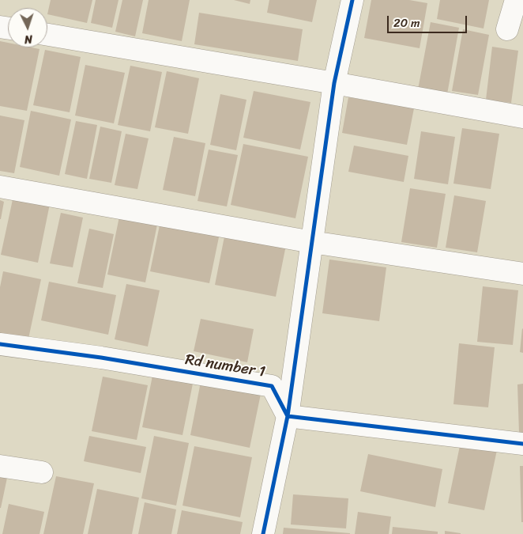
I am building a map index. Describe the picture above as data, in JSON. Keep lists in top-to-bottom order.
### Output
{
  "streets": {
    "street": ["Rd number 1"]
  },
  "scale_bar": "20 m",
  "north": "bottom"
}
